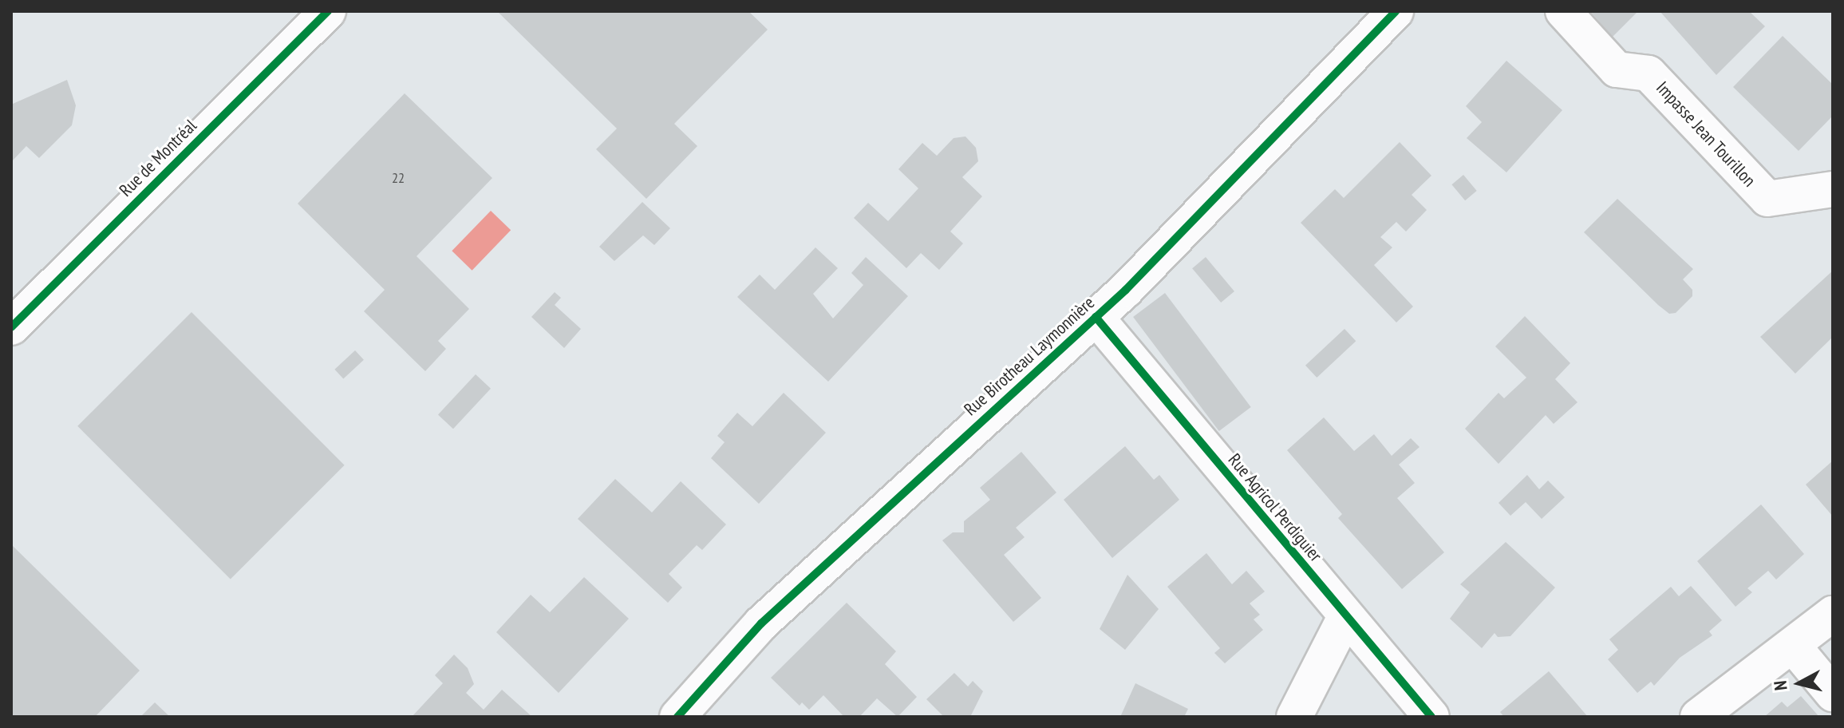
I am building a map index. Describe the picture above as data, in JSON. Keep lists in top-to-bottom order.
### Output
{
  "streets": {
    "street": [
      "Impasse Jean Tourillon",
      "Rue de Montréal",
      "Rue Birotheau Laymonnière",
      "Rue Agricol Perdiguier"
    ]
  },
  "crossings": [
    ["Rue Birotheau Laymonnière", "Rue Agricol Perdiguier"]
  ],
  "house_numbers": ["22"],
  "north": "left"
}
